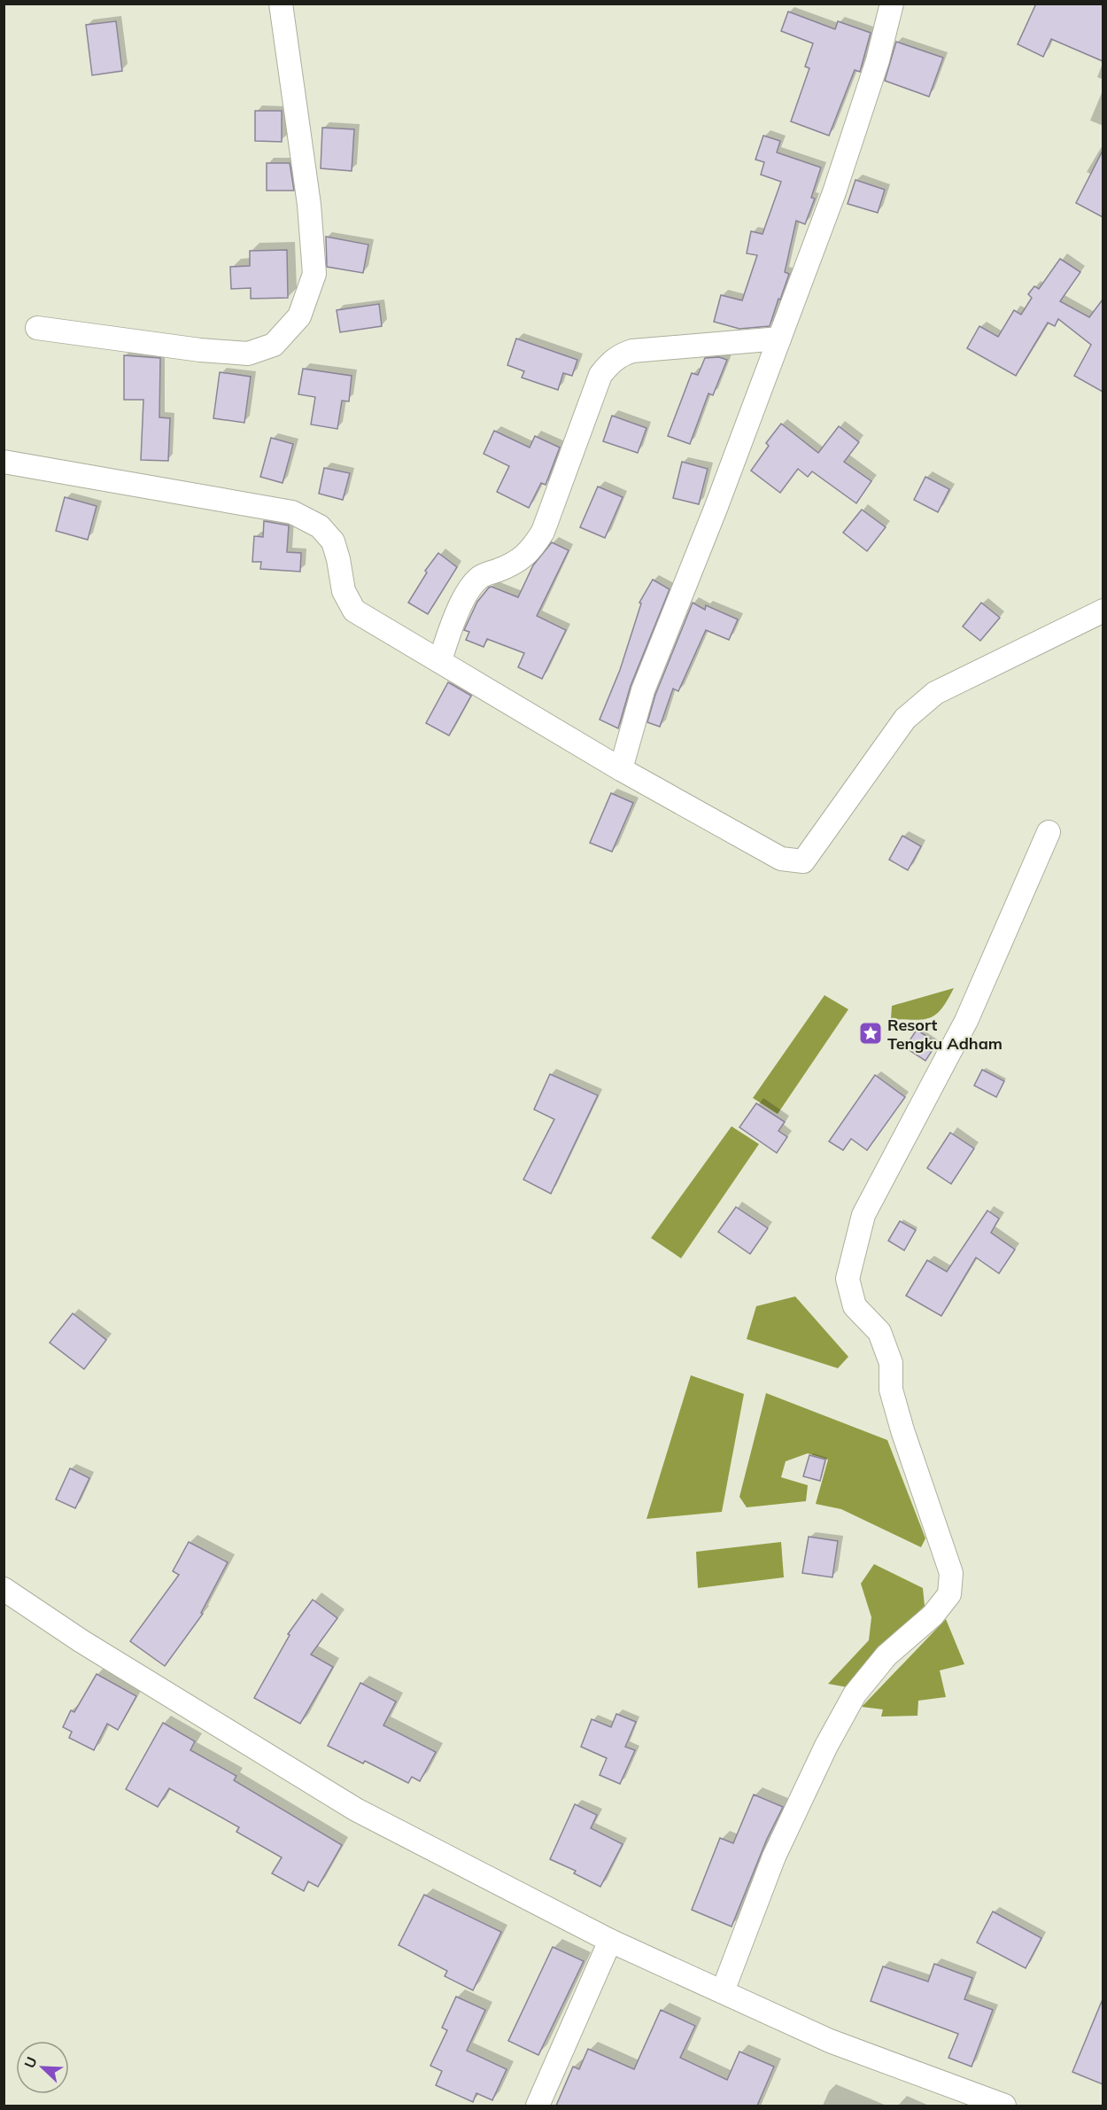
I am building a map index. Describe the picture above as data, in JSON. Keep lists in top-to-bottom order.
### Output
{
  "places": {
    "place": ["Resort Tengku Adham"]
  },
  "north": "top left"
}
